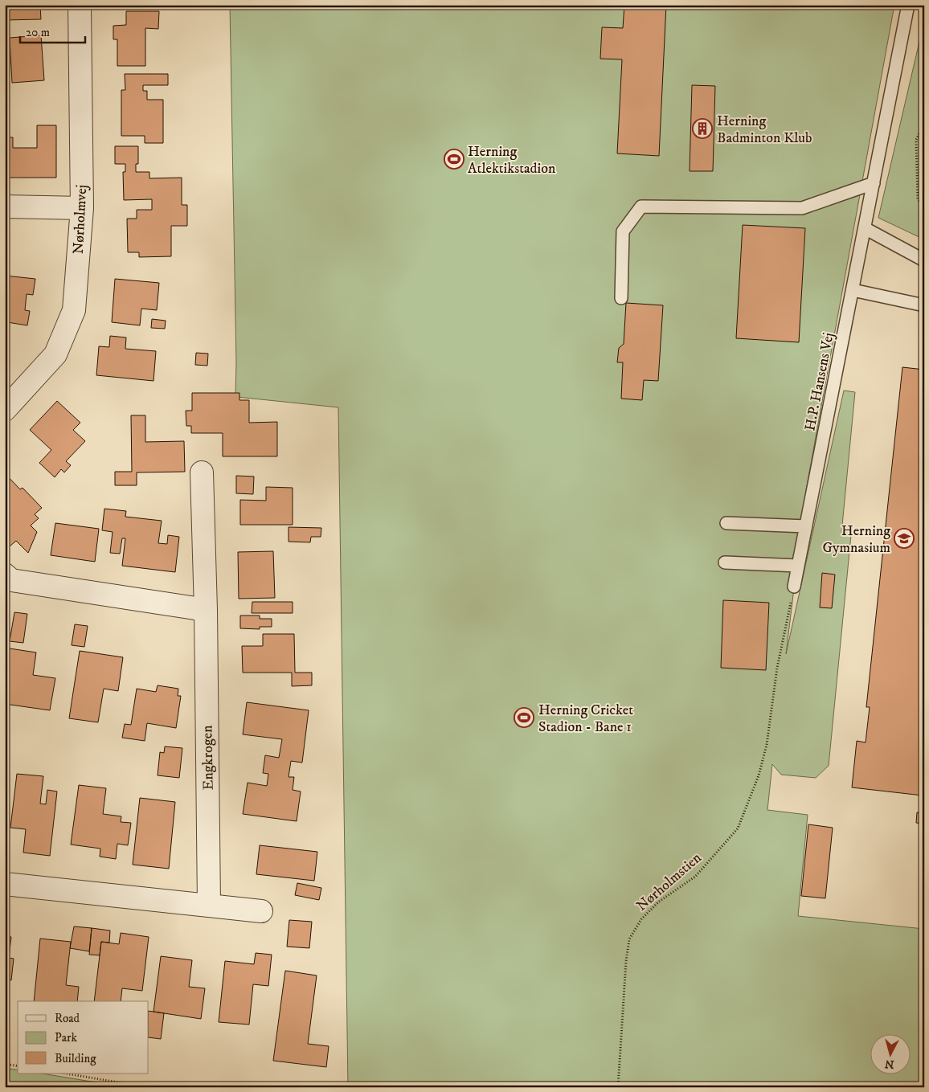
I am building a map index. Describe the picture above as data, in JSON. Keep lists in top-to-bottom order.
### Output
{
  "streets": {
    "street": ["Nørholmvej", "Engkrogen"],
    "lane": ["H.P. Hansens Vej"],
    "path": ["Nørholmstien"]
  },
  "crossings": [
    ["H.P. Hansens Vej", "Nørholmstien"]
  ],
  "places": {
    "building": ["Herning Badminton Klub"],
    "sports": ["Herning Atlektikstadion", "Herning Cricket Stadion - Bane 1"],
    "school or university": ["Herning Gymnasium"]
  },
  "legend": ["Road", "Park", "Building"],
  "scale_bar": "20 m",
  "north": "bottom"
}
